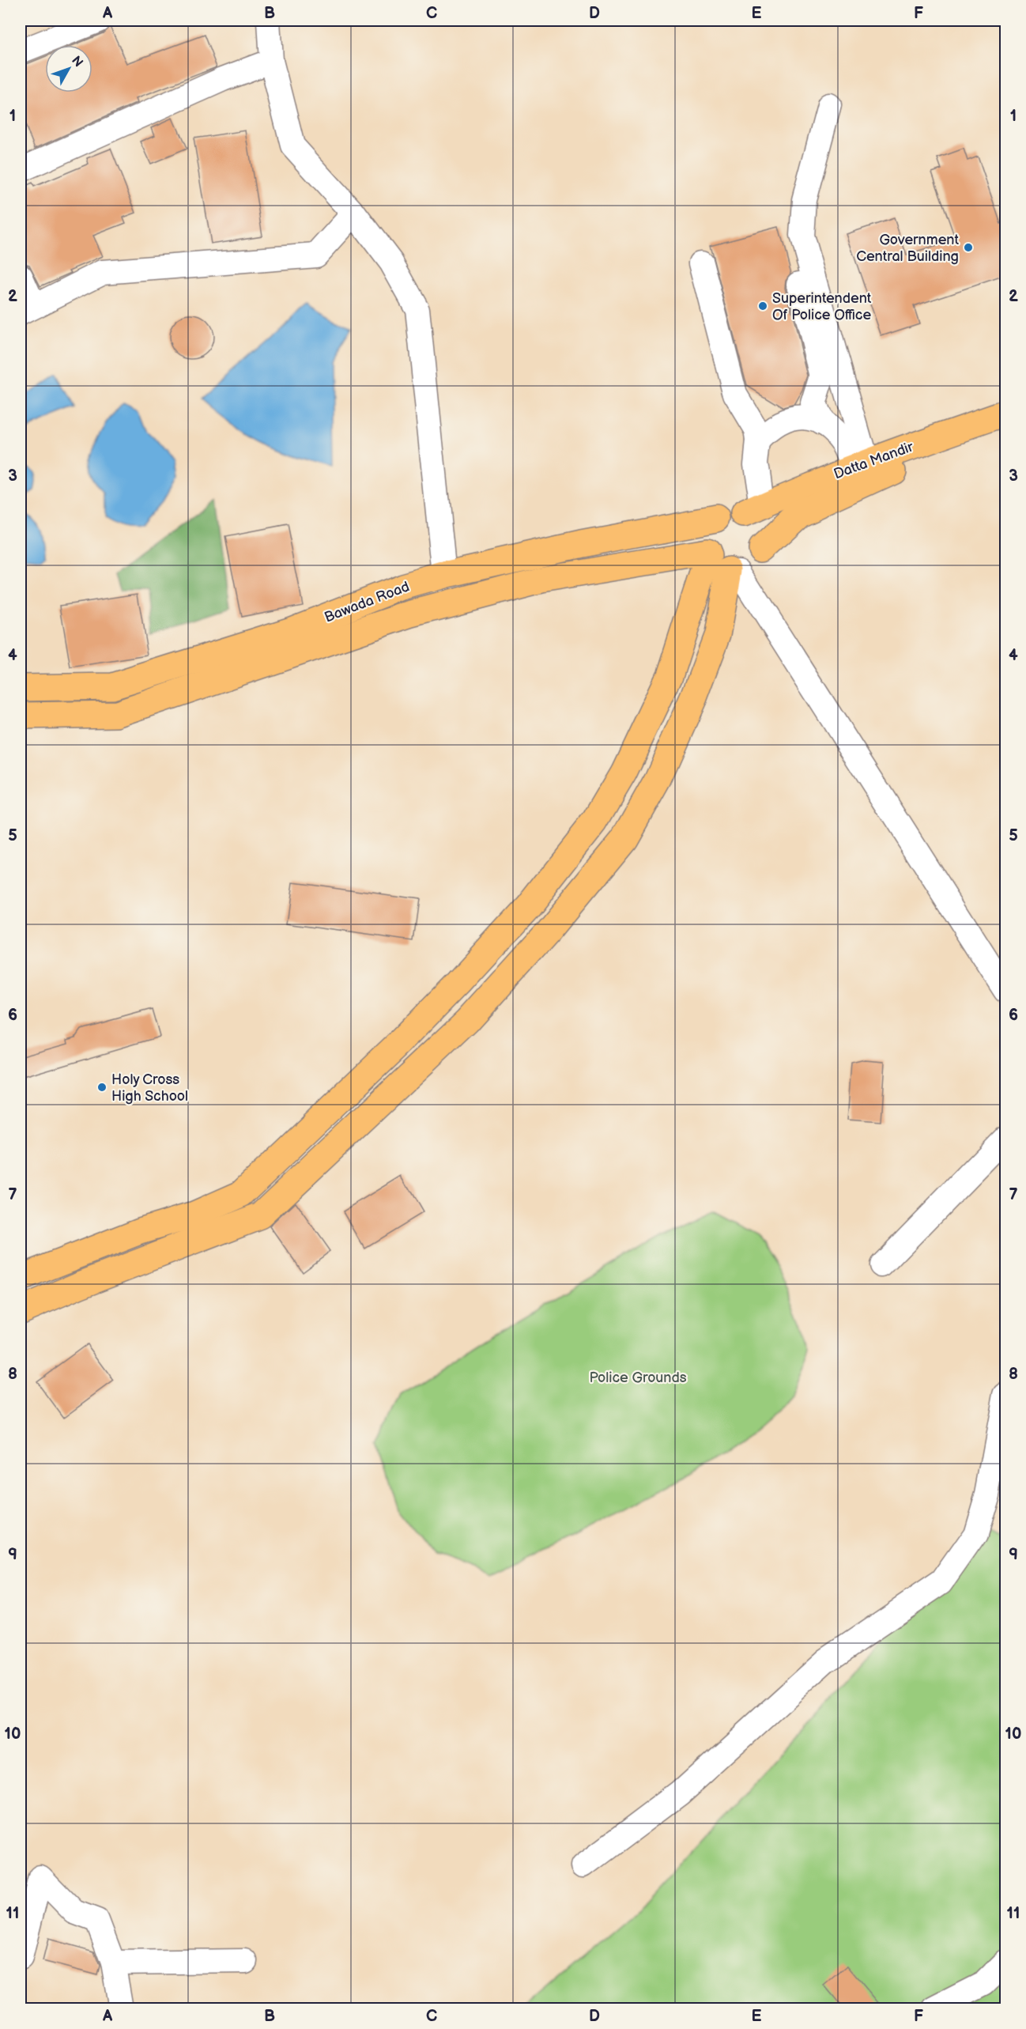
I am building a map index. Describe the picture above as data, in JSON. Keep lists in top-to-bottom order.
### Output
{
  "streets": {
    "main road": ["Datta Mandir", "Bawada Road"]
  },
  "crossings": [
    ["Datta Mandir", "Bawada Road"]
  ],
  "parks": ["Police Grounds"],
  "places": ["Government Central Building", "Superintendent Of Police Office", "Holy Cross High School"],
  "north": "top right",
  "grid": {
    "columns": [
      "A",
      "B",
      "C",
      "D",
      "E",
      "F"
    ],
    "rows": [
      "1",
      "2",
      "3",
      "4",
      "5",
      "6",
      "7",
      "8",
      "9",
      "10",
      "11"
    ]
  }
}
